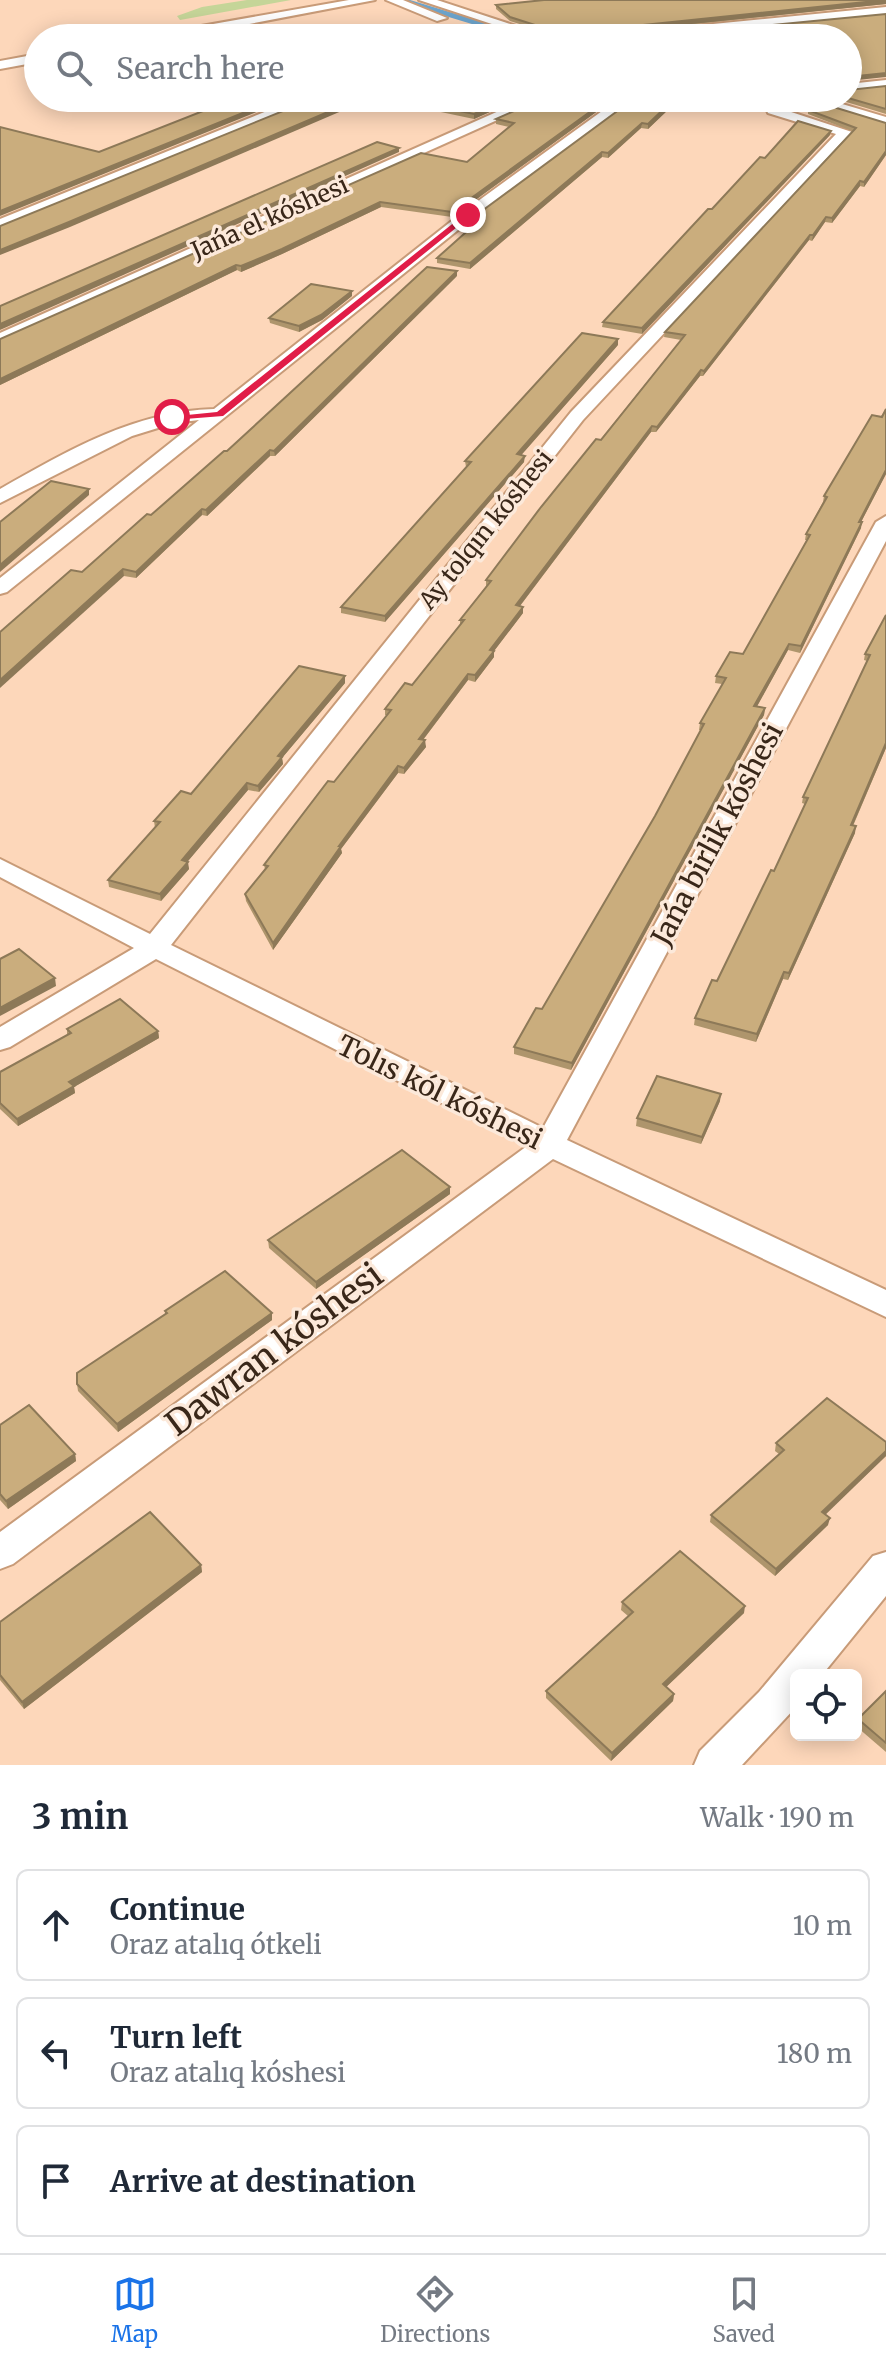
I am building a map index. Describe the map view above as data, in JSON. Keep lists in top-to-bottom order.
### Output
{
  "streets": {
    "street": [
      "Jańa el kóshesi",
      "Ay tolqın kóshesi",
      "Jańa birlik kóshesi",
      "Tolıs kól kóshesi",
      "Dawran kóshesi"
    ]
  },
  "crossings": [
    ["Ay tolqın kóshesi", "Tolıs kól kóshesi"],
    ["Jańa birlik kóshesi", "Tolıs kól kóshesi"],
    ["Jańa birlik kóshesi", "Dawran kóshesi"],
    ["Tolıs kól kóshesi", "Dawran kóshesi"]
  ],
  "page": {
    "search": "Search here",
    "heading": ["3 min", "Walk · 190 m"],
    "list": [
      ["Continue", "Oraz atalıq ótkeli", "10 m"],
      ["Turn left", "Oraz atalıq kóshesi", "180 m"],
      "Arrive at destination"
    ],
    "nav": ["Map", "Directions", "Saved"]
  }
}
